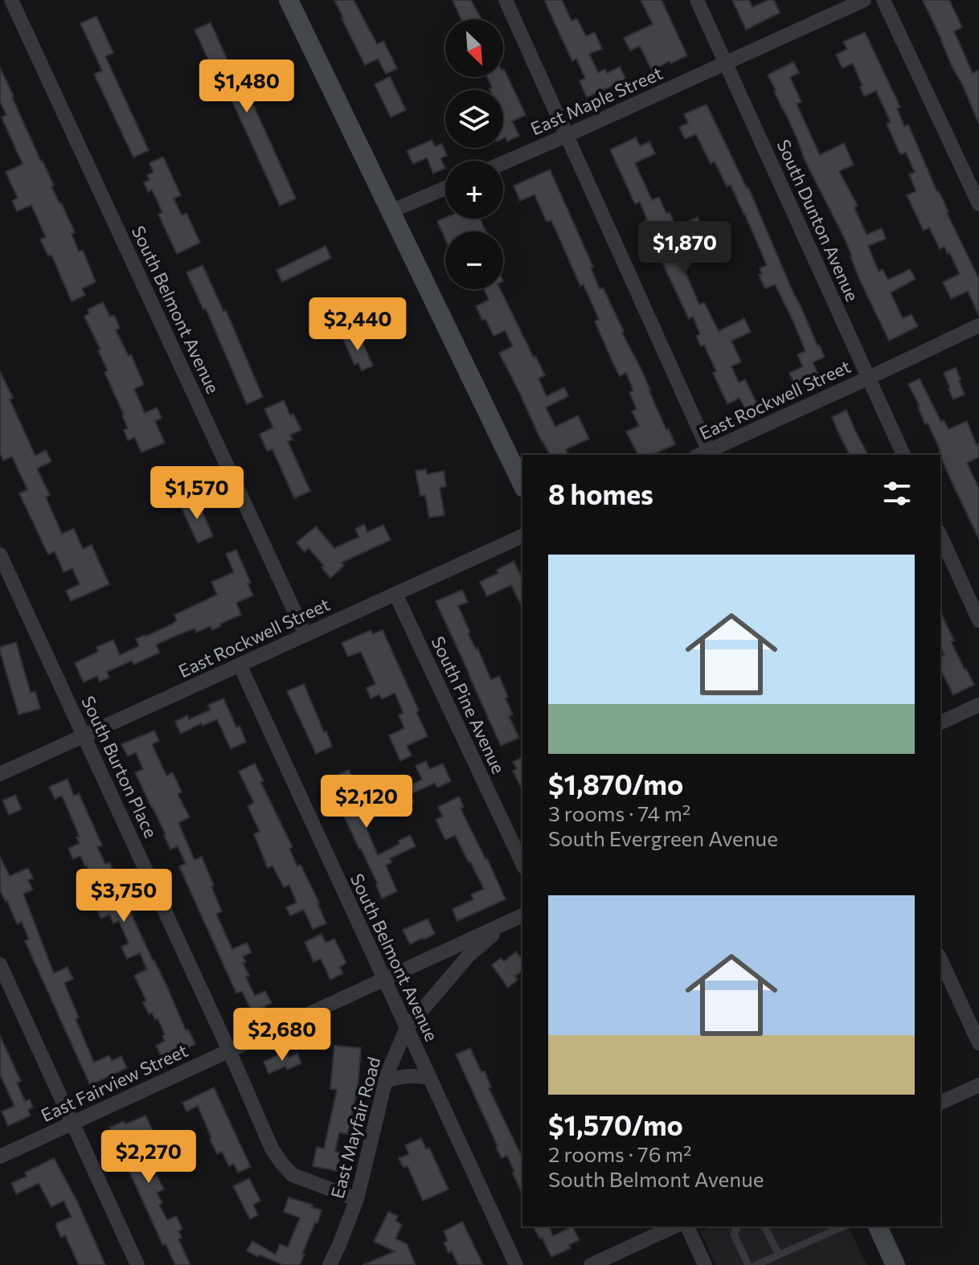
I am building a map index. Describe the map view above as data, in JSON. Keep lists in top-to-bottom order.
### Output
{
  "streets": {
    "street": [
      "East Maple Street",
      "South Dunton Avenue",
      "South Belmont Avenue",
      "East Rockwell Street",
      "South Pine Avenue",
      "South Burton Place",
      "East Fairview Street",
      "East Mayfair Road"
    ]
  },
  "crossings": [
    ["East Maple Street", "South Dunton Avenue"],
    ["South Dunton Avenue", "East Rockwell Street"],
    ["South Belmont Avenue", "East Rockwell Street"],
    ["South Belmont Avenue", "East Fairview Street"],
    ["South Belmont Avenue", "East Mayfair Road"],
    ["East Rockwell Street", "South Pine Avenue"],
    ["East Rockwell Street", "South Burton Place"],
    ["South Burton Place", "East Fairview Street"],
    ["South Burton Place", "East Mayfair Road"],
    ["East Fairview Street", "East Mayfair Road"]
  ],
  "north": "bottom right",
  "page": {
    "map_buttons": ["+", "−"],
    "price": [
      "$1,480",
      "$1,870",
      "$2,440",
      "$1,570",
      "$2,120",
      "$3,750",
      "$2,680",
      "$2,270"
    ],
    "heading": "8 homes",
    "list": [
      {
        "name": "$1,870/mo",
        "note": "3 rooms · 74 m² · South Evergreen Avenue"
      },
      {
        "name": "$1,570/mo",
        "note": "2 rooms · 76 m² · South Belmont Avenue"
      }
    ]
  }
}
